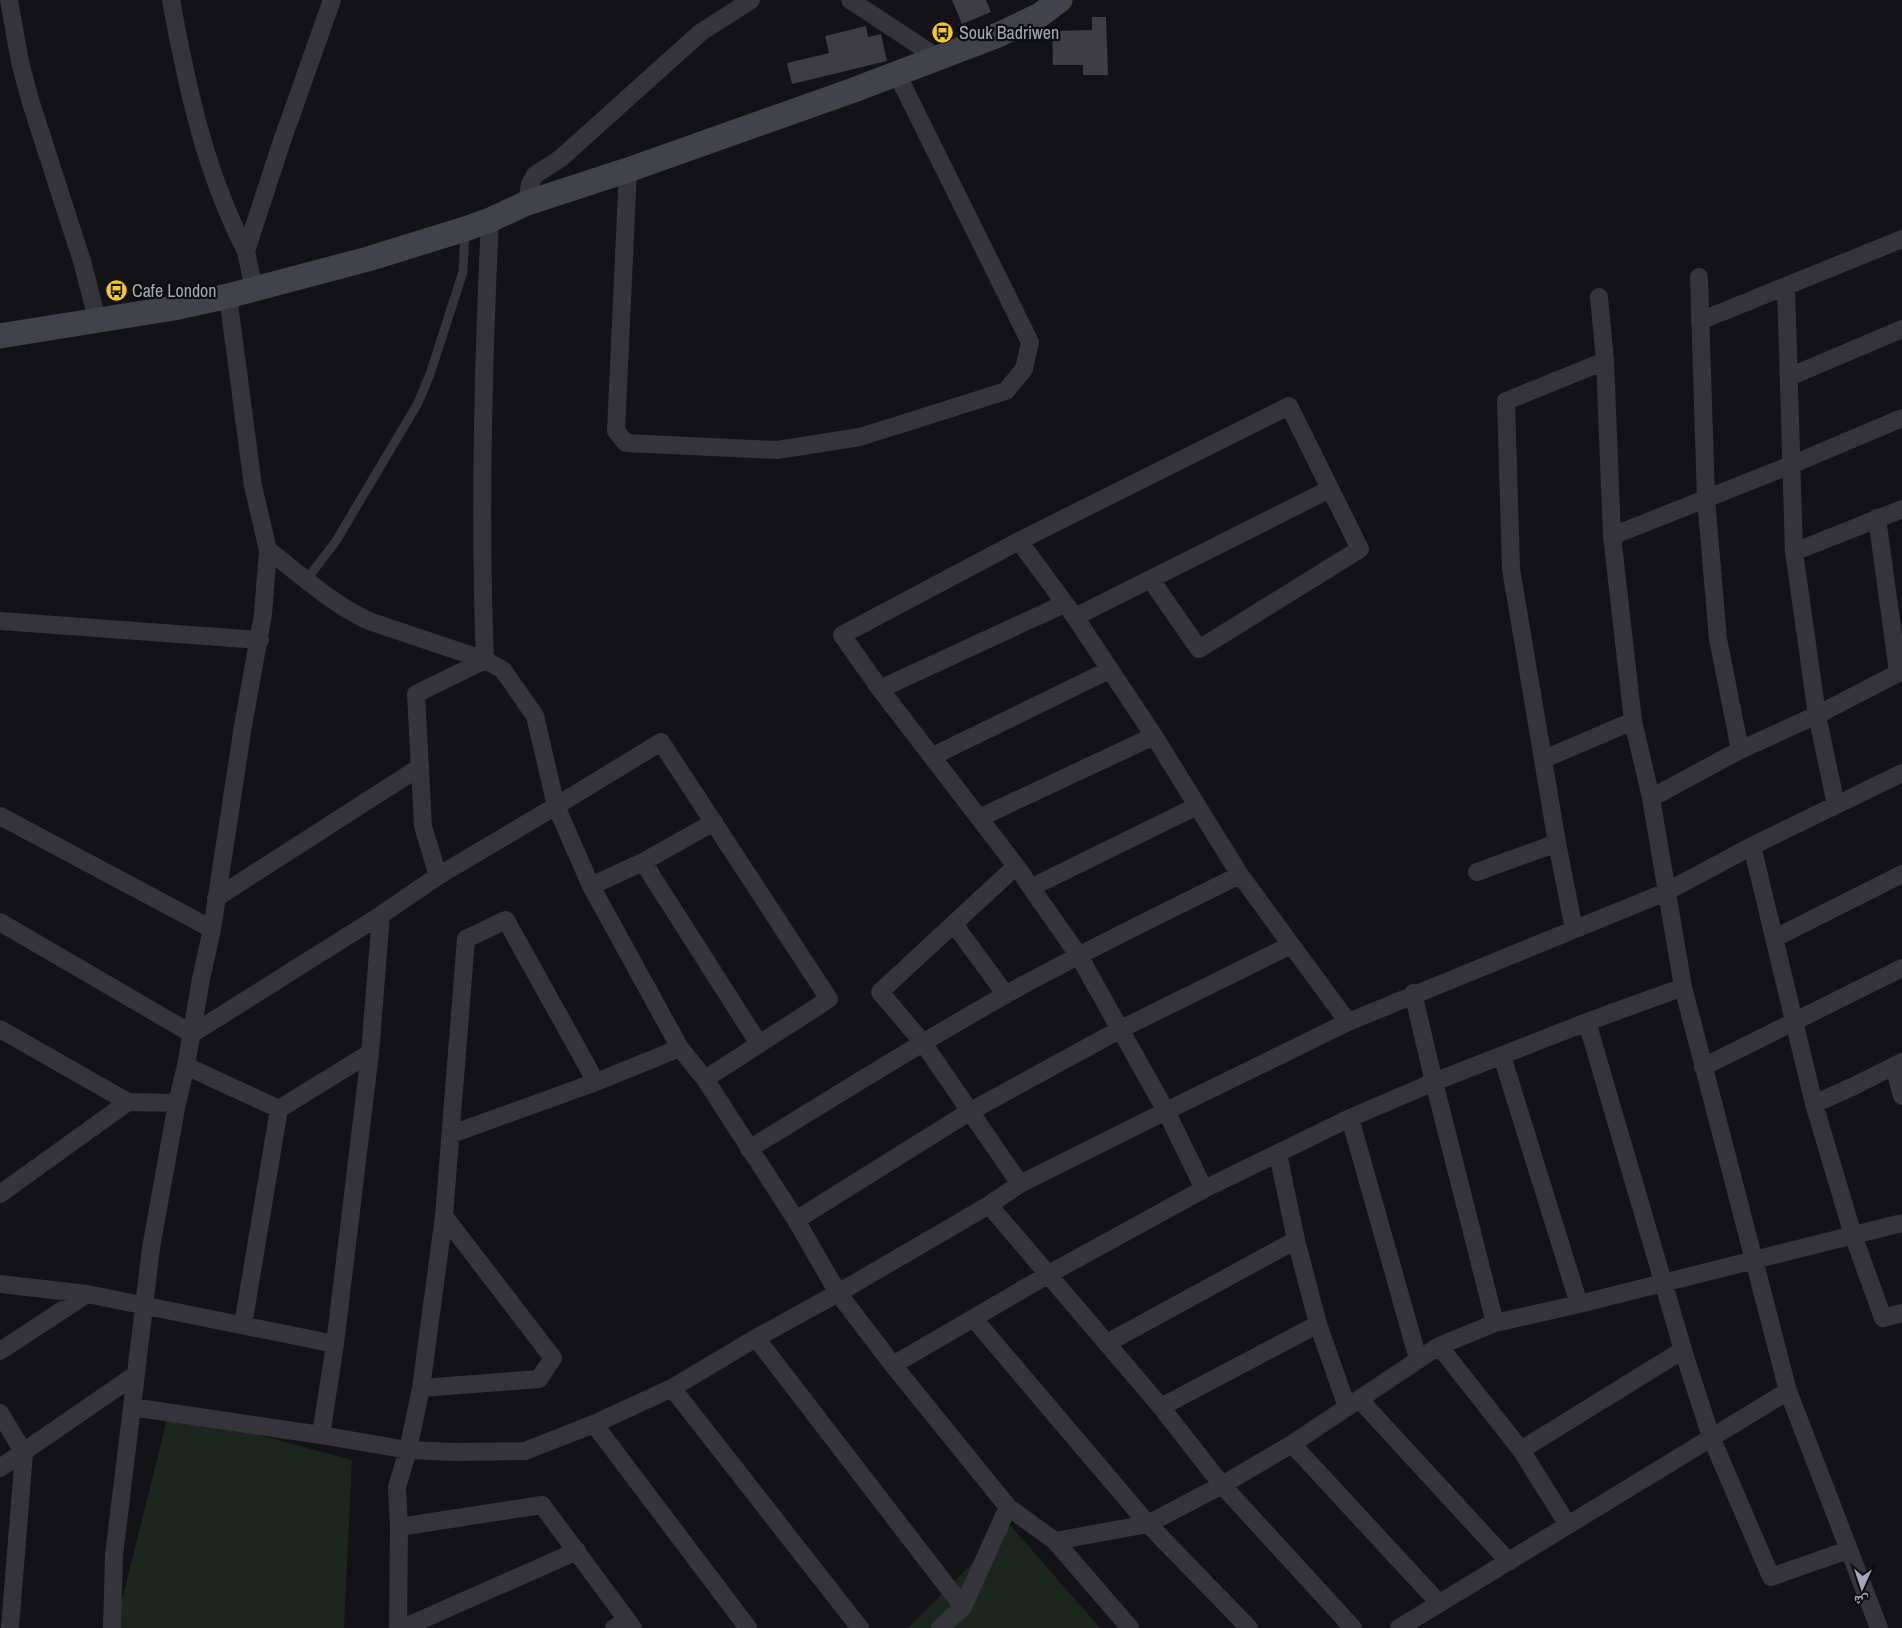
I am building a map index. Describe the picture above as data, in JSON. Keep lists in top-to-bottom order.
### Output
{
  "places": {
    "bus stop": ["Souk Badriwen", "Cafe London"]
  },
  "north": "bottom"
}
